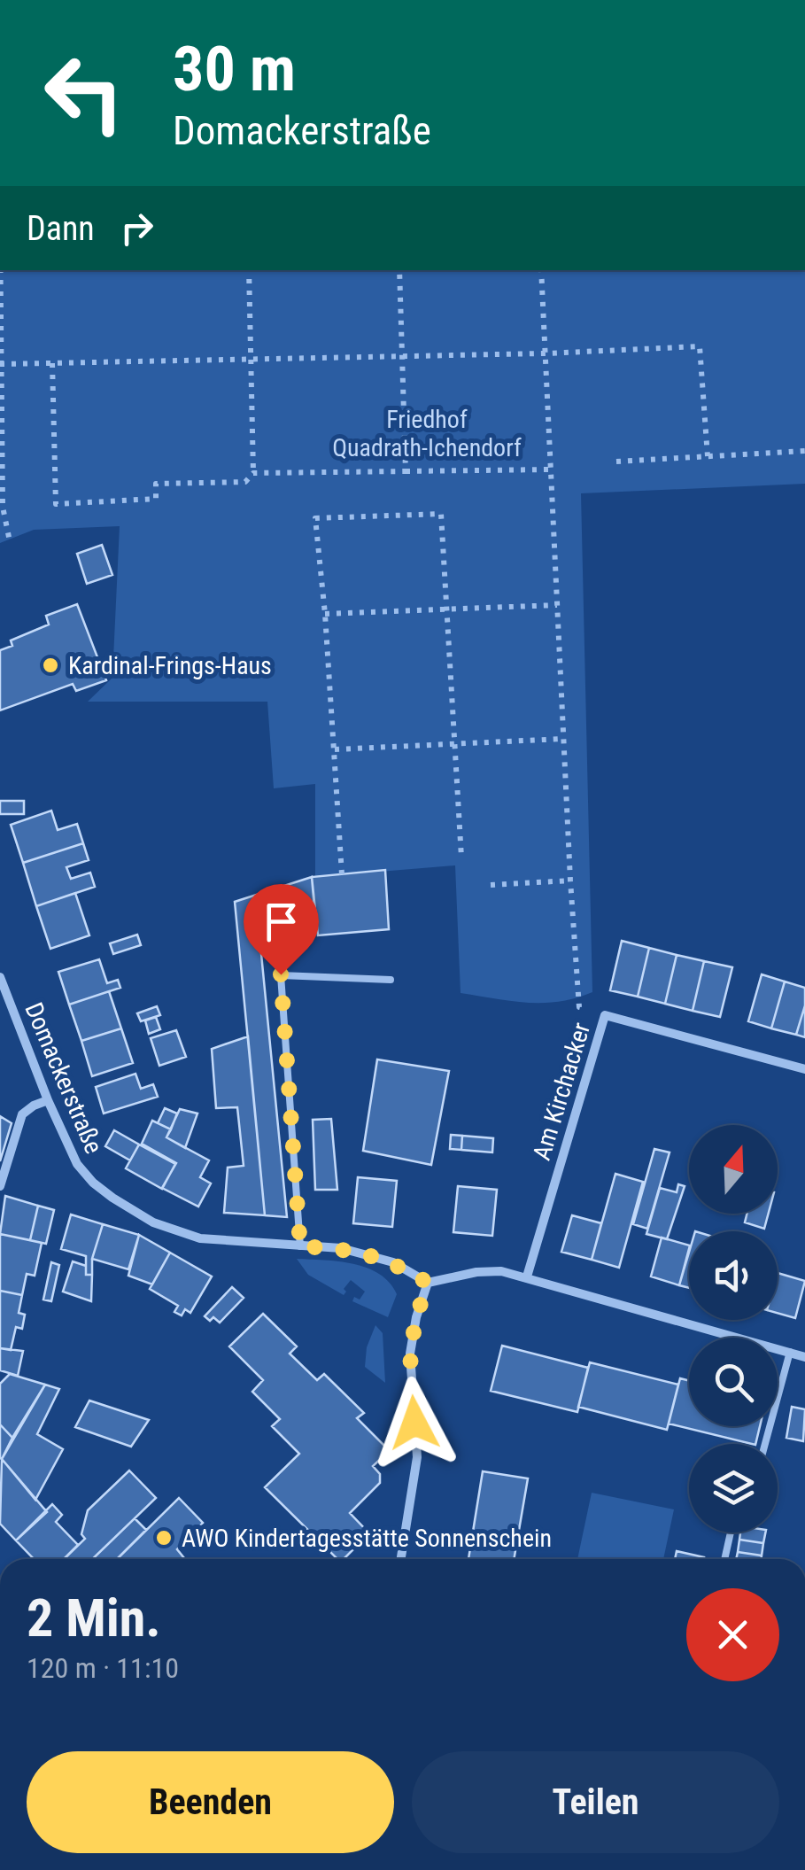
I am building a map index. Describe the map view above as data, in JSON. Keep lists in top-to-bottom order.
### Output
{
  "streets": {
    "street": ["Domackerstraße", "Am Kirchacker"]
  },
  "parks": ["Friedhof Quadrath-Ichendorf"],
  "places": ["Kardinal-Frings-Haus", "AWO Kindertagesstätte Sonnenschein"],
  "north": "top",
  "page": {
    "turn": ["30 m", "Domackerstraße"],
    "then": "Dann",
    "heading": ["2 Min.", "120 m · 11:10"],
    "buttons": ["Beenden", "Teilen"]
  }
}
